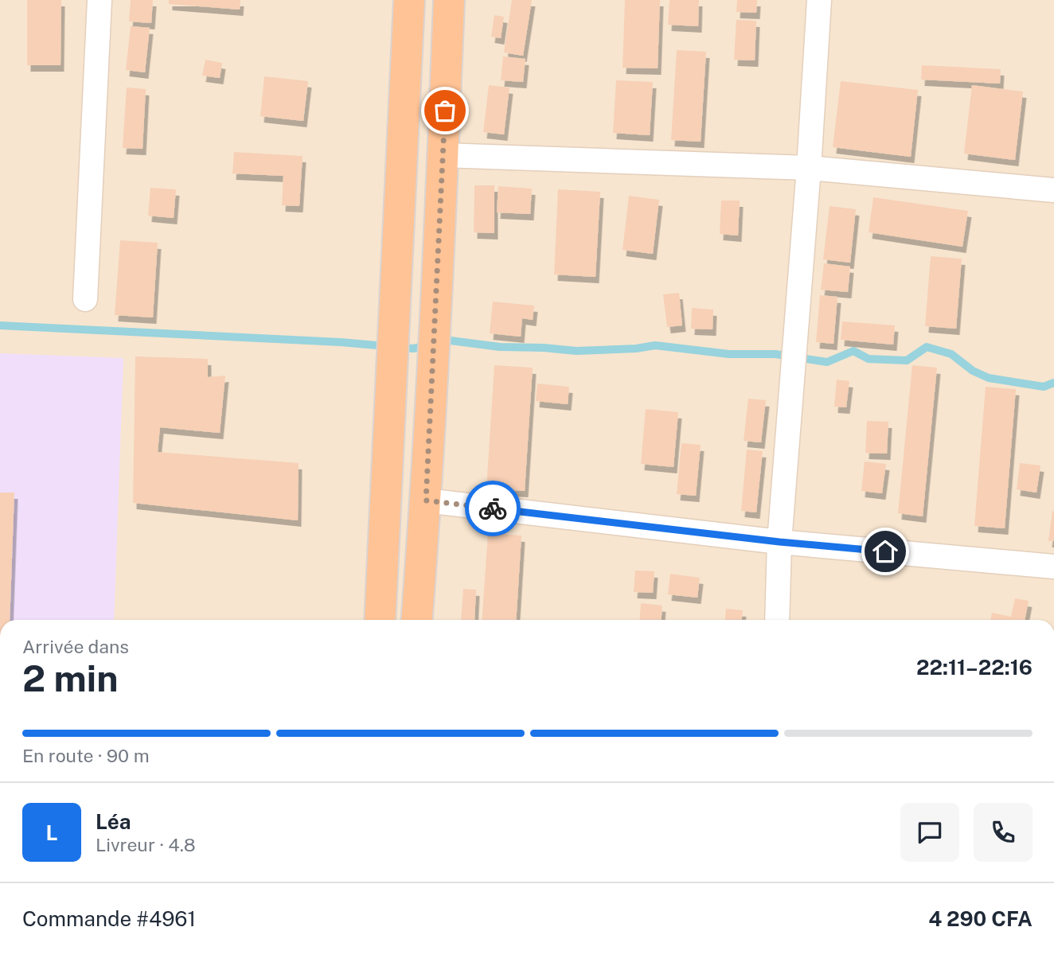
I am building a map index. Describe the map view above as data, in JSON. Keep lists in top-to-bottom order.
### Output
{
  "page": {
    "heading": ["2 min", "Arrivée dans", "22:11–22:16"],
    "panel": [
      "Léa",
      "Livreur · 4.8",
      "Commande #4961",
      "4 290 CFA"
    ],
    "bar": "En route · 90 m",
    "round": "L"
  }
}
